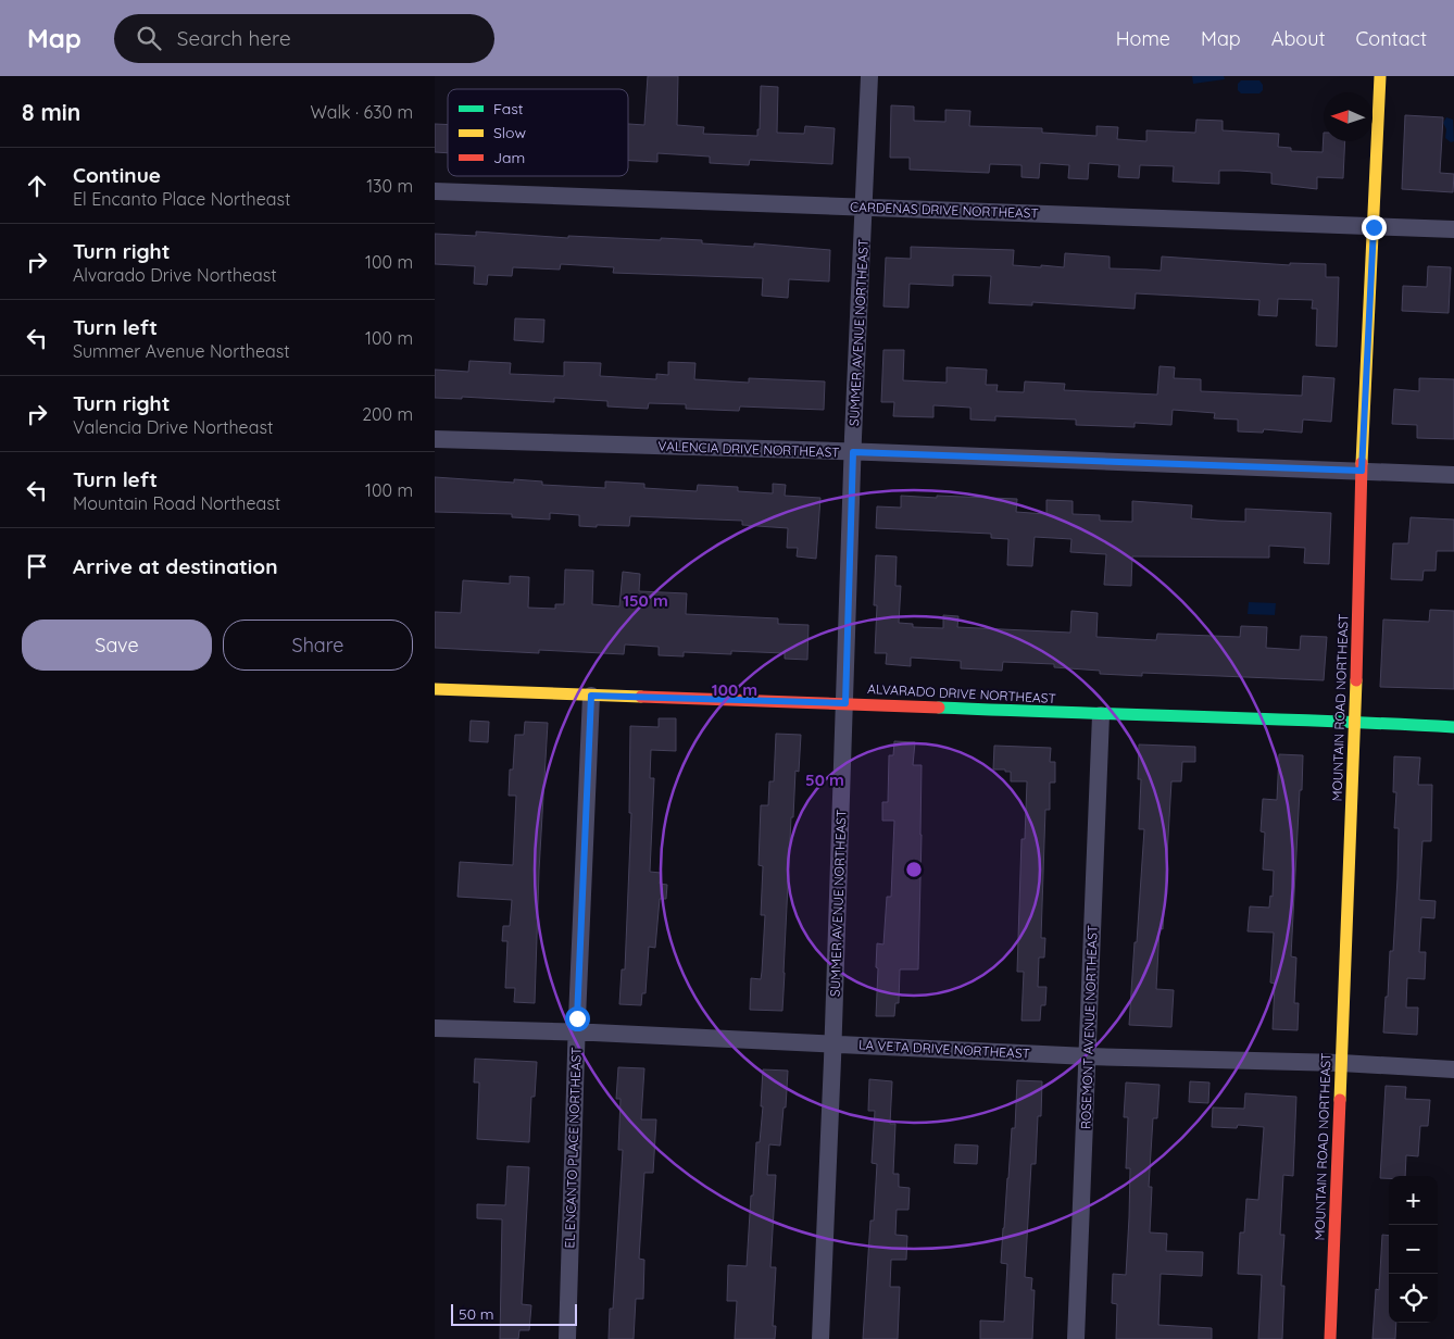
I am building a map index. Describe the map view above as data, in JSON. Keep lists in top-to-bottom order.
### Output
{
  "streets": {
    "street": [
      "CARDENAS DRIVE NORTHEAST",
      "SUMMER AVENUE NORTHEAST",
      "VALENCIA DRIVE NORTHEAST",
      "ALVARADO DRIVE NORTHEAST",
      "MOUNTAIN ROAD NORTHEAST",
      "ROSEMONT AVENUE NORTHEAST",
      "LA VETA DRIVE NORTHEAST",
      "EL ENCANTO PLACE NORTHEAST"
    ]
  },
  "crossings": [
    ["CARDENAS DRIVE NORTHEAST", "SUMMER AVENUE NORTHEAST"],
    ["CARDENAS DRIVE NORTHEAST", "MOUNTAIN ROAD NORTHEAST"],
    ["SUMMER AVENUE NORTHEAST", "VALENCIA DRIVE NORTHEAST"],
    ["SUMMER AVENUE NORTHEAST", "ALVARADO DRIVE NORTHEAST"],
    ["SUMMER AVENUE NORTHEAST", "LA VETA DRIVE NORTHEAST"],
    ["VALENCIA DRIVE NORTHEAST", "MOUNTAIN ROAD NORTHEAST"],
    ["ALVARADO DRIVE NORTHEAST", "MOUNTAIN ROAD NORTHEAST"],
    ["ALVARADO DRIVE NORTHEAST", "ROSEMONT AVENUE NORTHEAST"],
    ["ALVARADO DRIVE NORTHEAST", "EL ENCANTO PLACE NORTHEAST"],
    ["MOUNTAIN ROAD NORTHEAST", "LA VETA DRIVE NORTHEAST"],
    ["ROSEMONT AVENUE NORTHEAST", "LA VETA DRIVE NORTHEAST"],
    ["LA VETA DRIVE NORTHEAST", "EL ENCANTO PLACE NORTHEAST"]
  ],
  "legend": ["Fast", "Slow", "Jam"],
  "scale_bar": "50 m",
  "north": "left",
  "page": {
    "header": "Map",
    "search": "Search here",
    "nav": [
      "Home",
      "Map",
      "About",
      "Contact"
    ],
    "heading": ["8 min", "Walk · 630 m"],
    "list": [
      ["Continue", "El Encanto Place Northeast", "130 m"],
      ["Turn right", "Alvarado Drive Northeast", "100 m"],
      ["Turn left", "Summer Avenue Northeast", "100 m"],
      ["Turn right", "Valencia Drive Northeast", "200 m"],
      ["Turn left", "Mountain Road Northeast", "100 m"],
      "Arrive at destination"
    ],
    "buttons": ["Save", "Share"],
    "map_buttons": ["+", "−"],
    "scale": "50 m"
  },
  "rings": ["150 m", "100 m", "50 m"]
}
